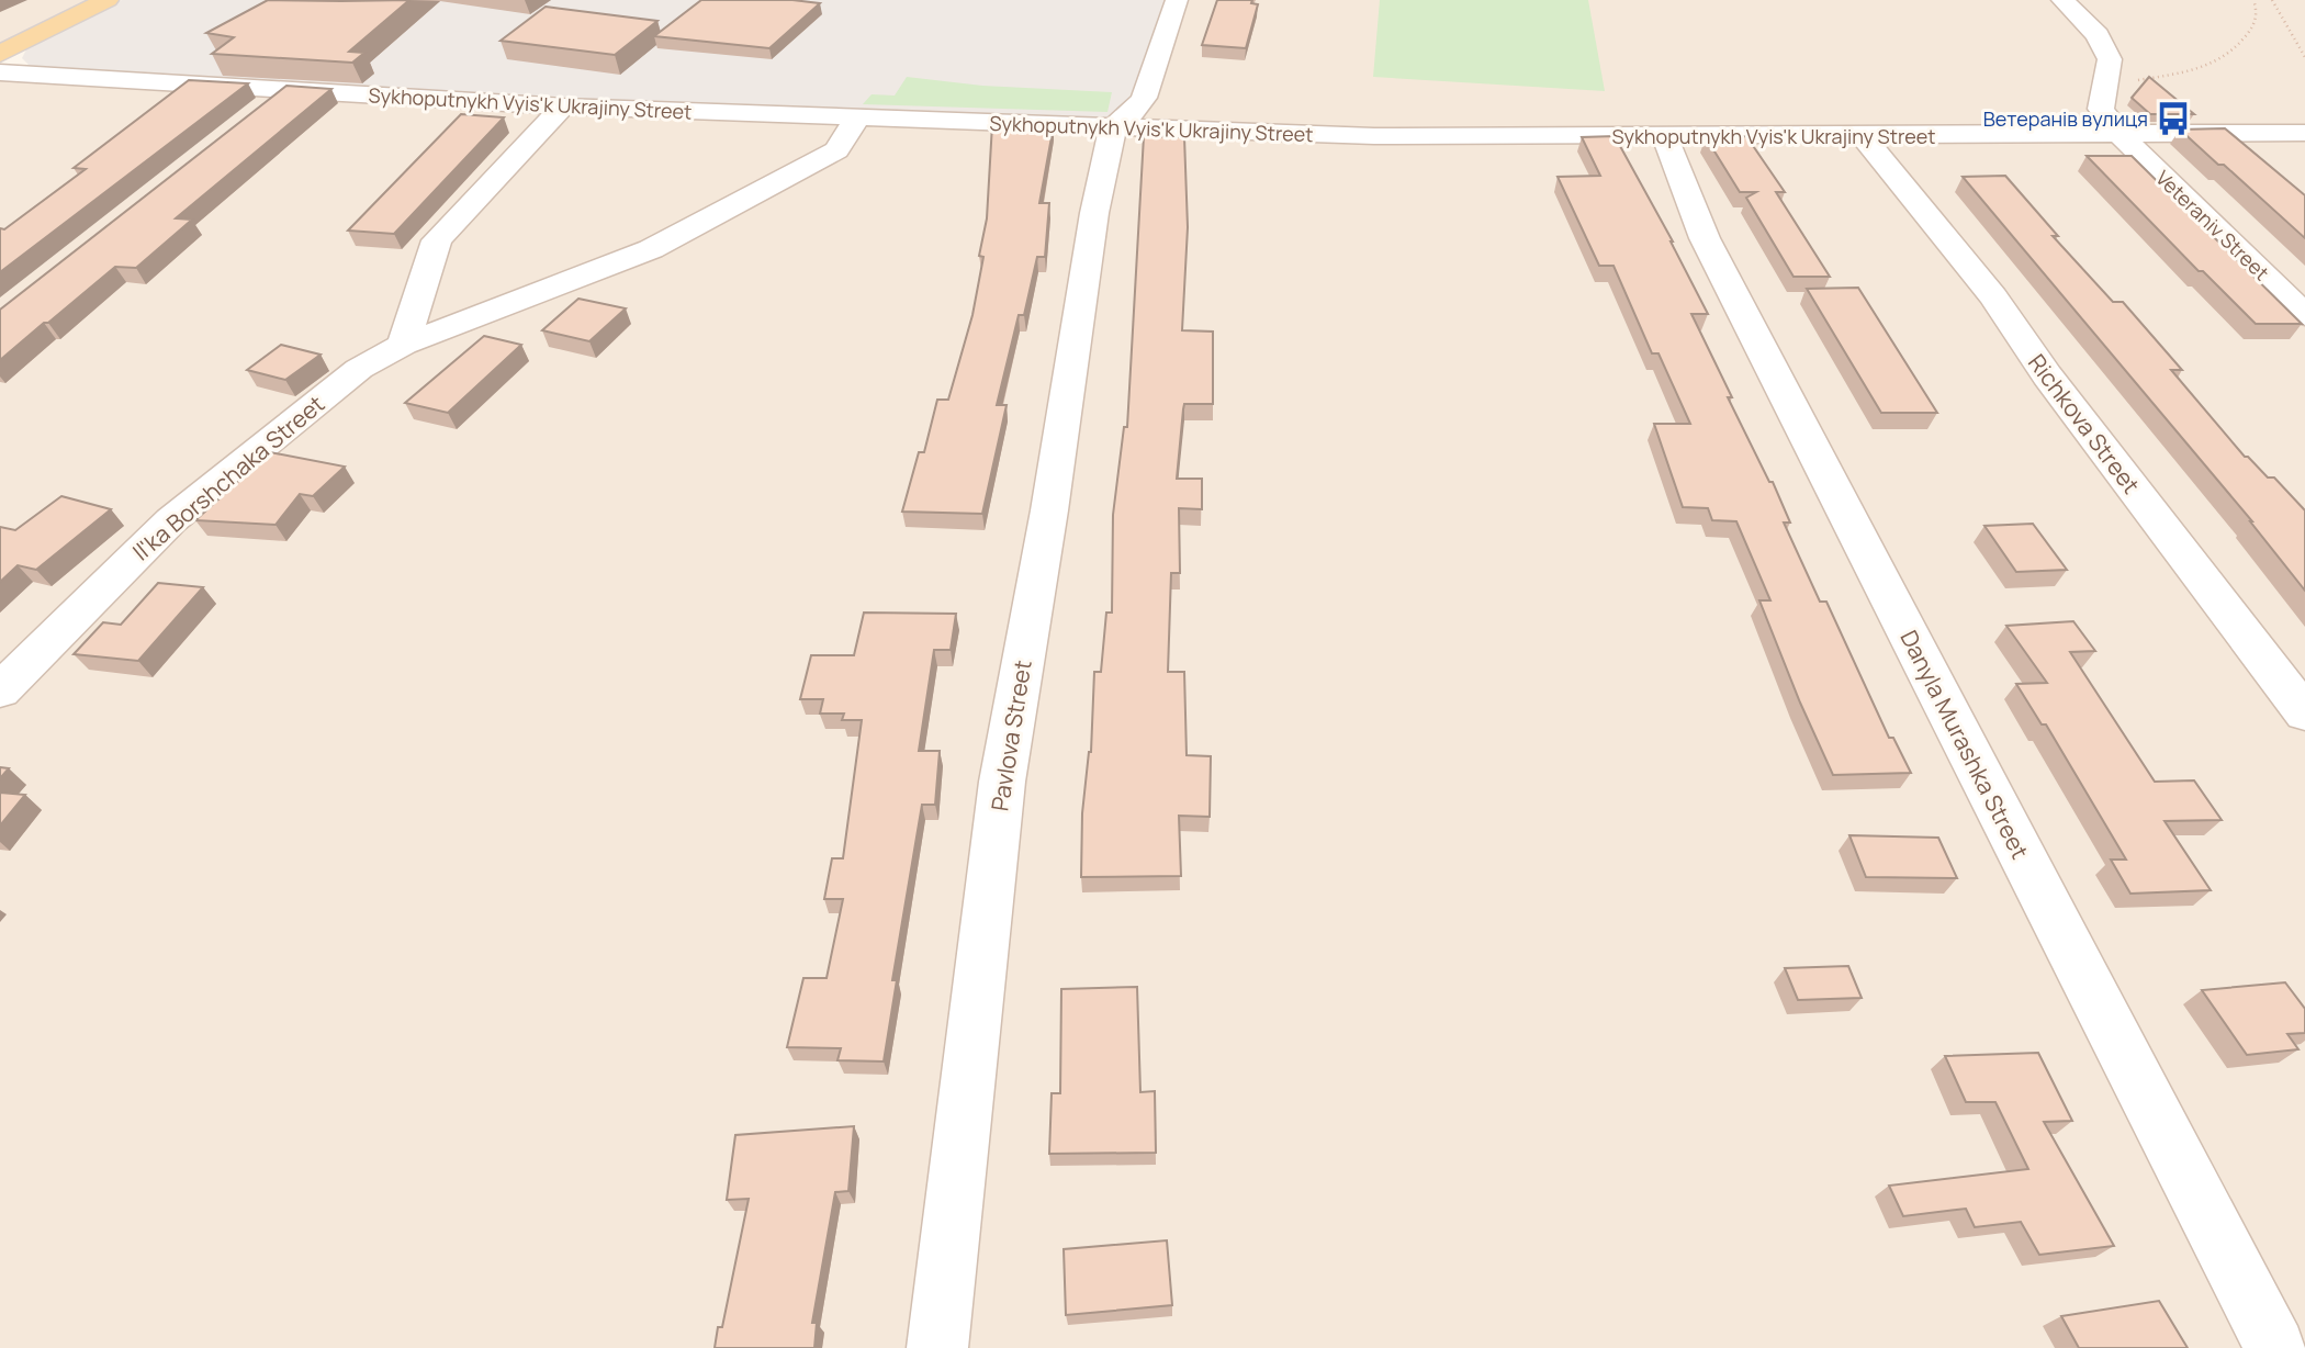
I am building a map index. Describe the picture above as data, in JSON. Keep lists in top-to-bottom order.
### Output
{
  "streets": {
    "street": [
      "Sykhoputnykh Vyis'k Ukrajiny Street",
      "Veteraniv Street",
      "Richkova Street",
      "Il'ka Borshchaka Street",
      "Pavlova Street",
      "Danyla Murashka Street"
    ]
  },
  "crossings": [
    ["Sykhoputnykh Vyis'k Ukrajiny Street", "Veteraniv Street"],
    ["Sykhoputnykh Vyis'k Ukrajiny Street", "Richkova Street"],
    ["Sykhoputnykh Vyis'k Ukrajiny Street", "Il'ka Borshchaka Street"],
    ["Sykhoputnykh Vyis'k Ukrajiny Street", "Pavlova Street"],
    ["Sykhoputnykh Vyis'k Ukrajiny Street", "Danyla Murashka Street"]
  ],
  "places": {
    "bus stop": ["Ветеранів вулиця"]
  }
}
